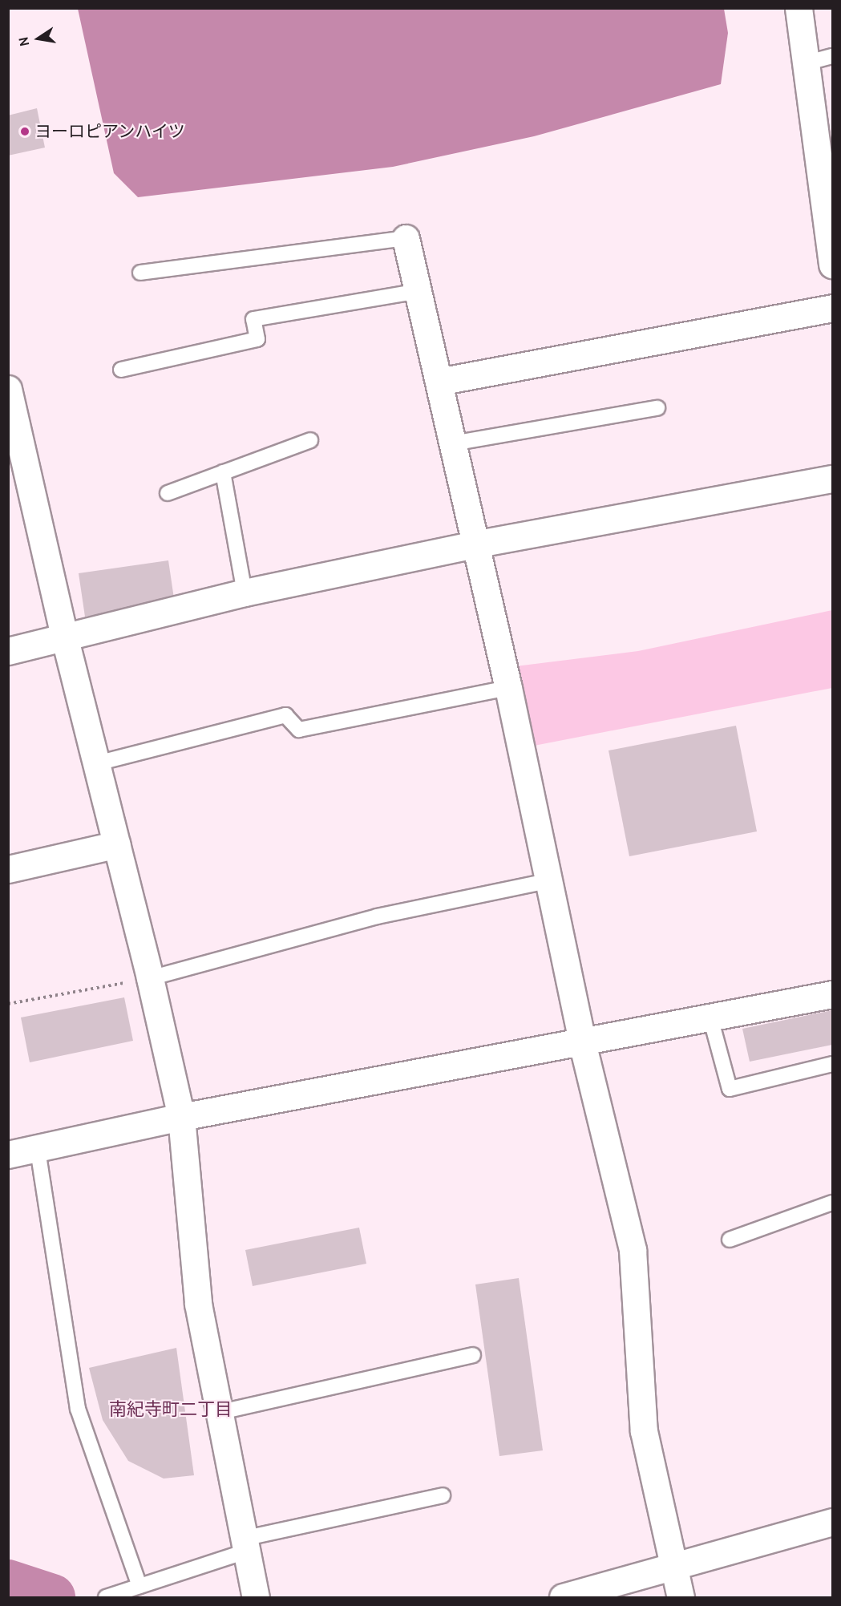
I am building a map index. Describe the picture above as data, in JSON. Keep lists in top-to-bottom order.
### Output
{
  "districts": ["南紀寺町二丁目"],
  "places": ["ヨーロピアンハイツ"],
  "north": "left"
}
